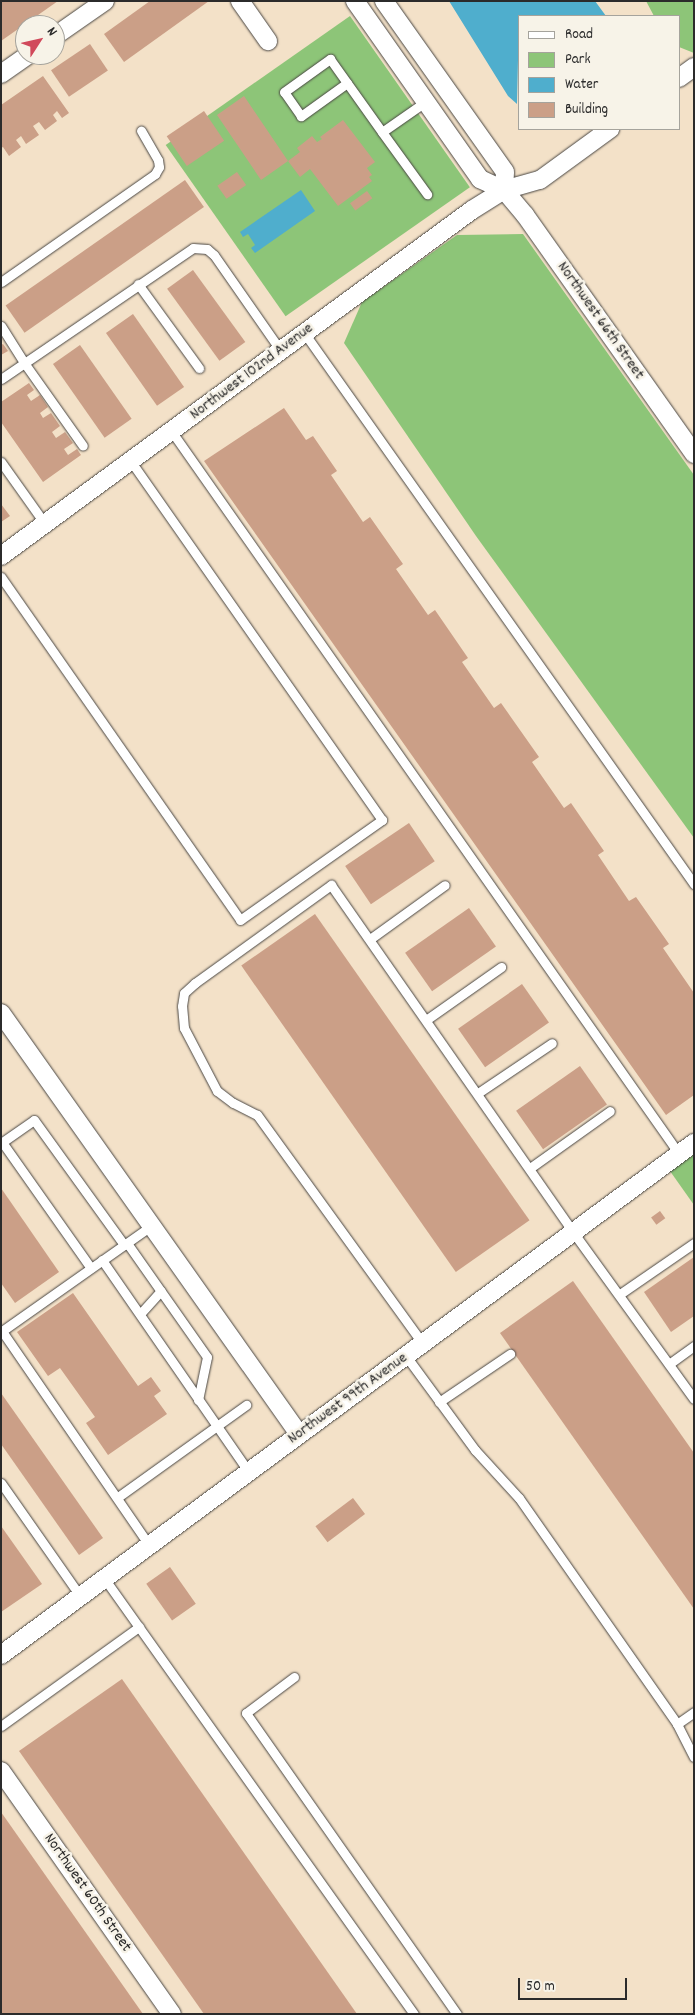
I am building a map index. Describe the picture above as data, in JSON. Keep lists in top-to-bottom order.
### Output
{
  "streets": {
    "street": [
      "Northwest 66th Street",
      "Northwest 102nd Avenue",
      "Northwest 99th Avenue",
      "Northwest 60th Street"
    ]
  },
  "crossings": [
    ["Northwest 66th Street", "Northwest 102nd Avenue"]
  ],
  "legend": [
    "Road",
    "Park",
    "Water",
    "Building"
  ],
  "scale_bar": "50 m",
  "north": "top right"
}
